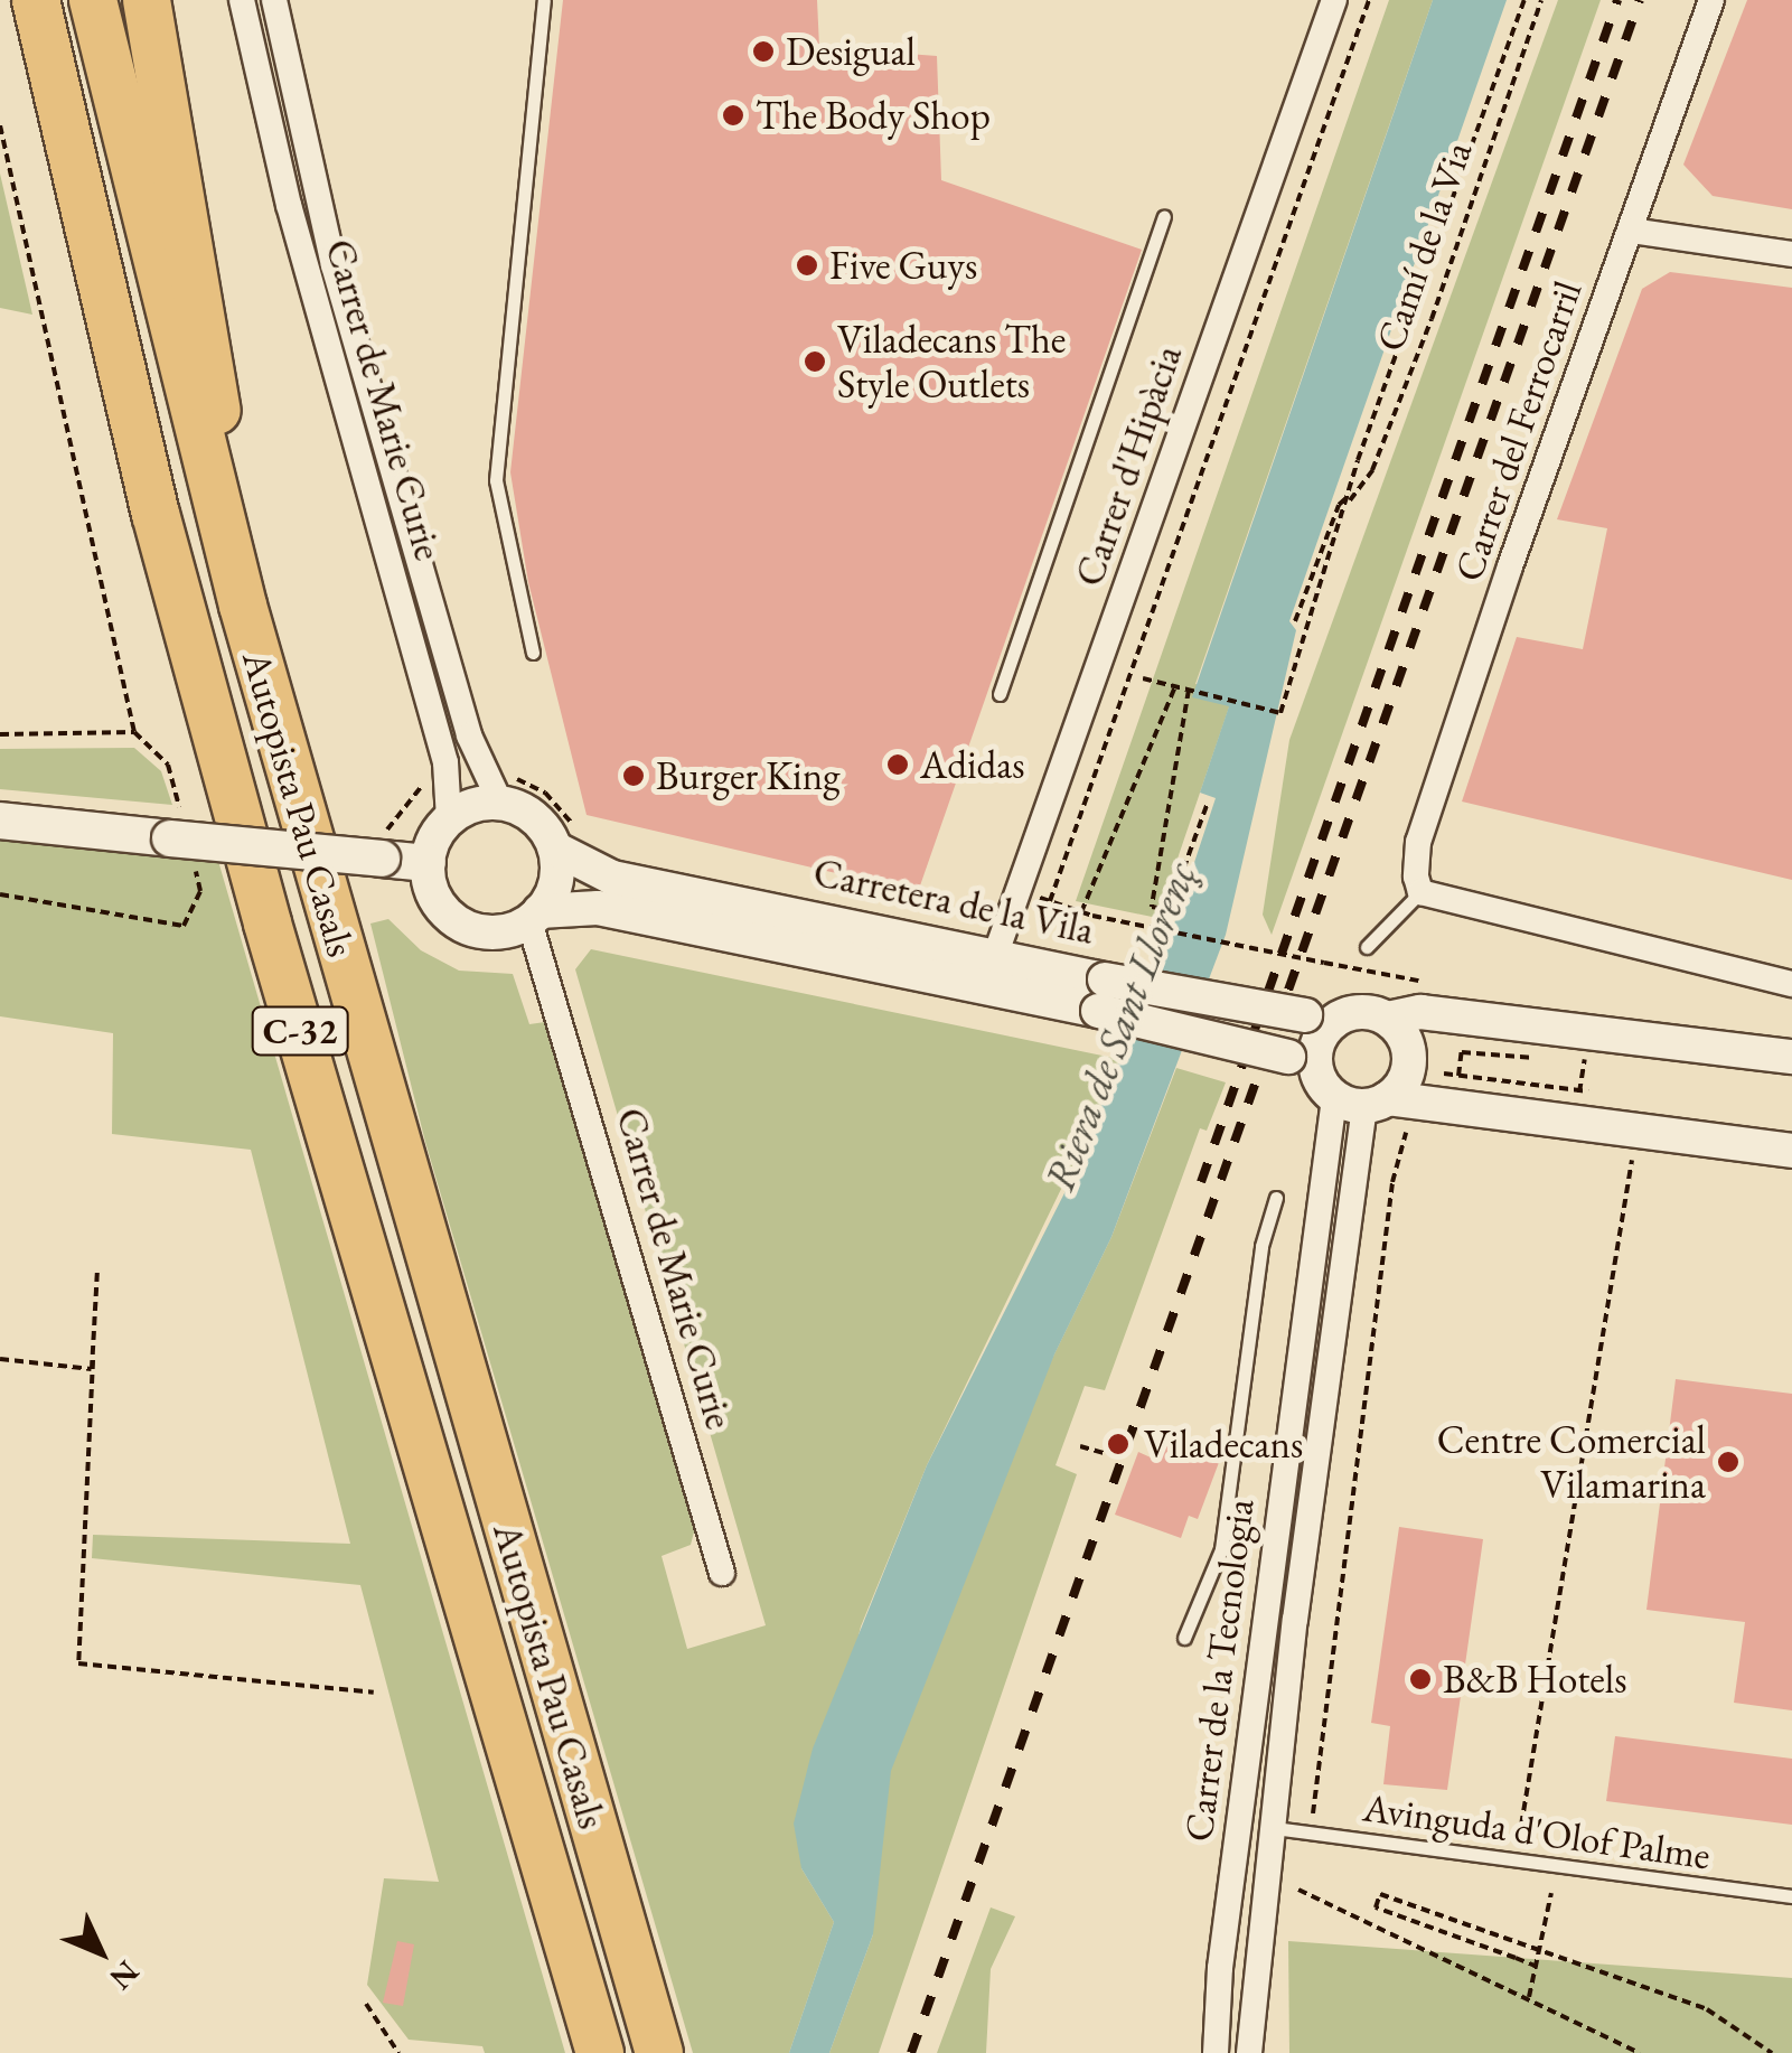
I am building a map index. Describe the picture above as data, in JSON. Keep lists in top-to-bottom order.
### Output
{
  "streets": {
    "highway": ["Autopista Pau Casals", "C-32"],
    "street": [
      "Carrer de Marie Curie",
      "Carrer del Ferrocarril",
      "Carrer d'Hipàcia",
      "Carretera de la Vila",
      "Carrer de la Tecnologia"
    ],
    "lane": ["Avinguda d'Olof Palme"],
    "path": ["Camí de la Via"]
  },
  "crossings": [
    ["Carrer de Marie Curie", "Carretera de la Vila"],
    ["Carrer d'Hipàcia", "Carretera de la Vila"],
    ["Carretera de la Vila", "Carrer de la Tecnologia"],
    ["Carrer de la Tecnologia", "Avinguda d'Olof Palme"]
  ],
  "water": ["Riera de Sant Llorenç"],
  "places": [
    "Desigual",
    "The Body Shop",
    "Five Guys",
    "Viladecans The Style Outlets",
    "Adidas",
    "Burger King",
    "Viladecans",
    "Centre Comercial Vilamarina",
    "B&B Hotels"
  ],
  "north": "bottom right"
}
